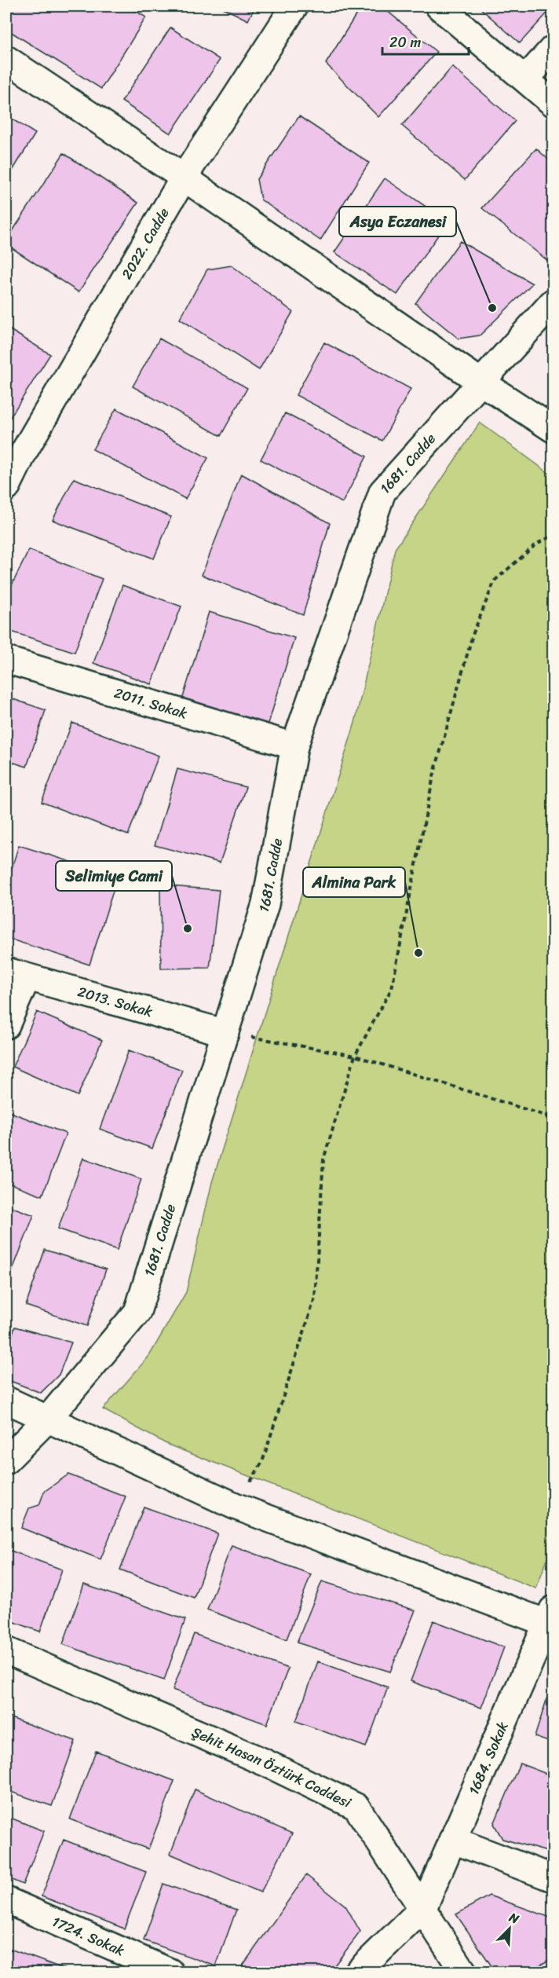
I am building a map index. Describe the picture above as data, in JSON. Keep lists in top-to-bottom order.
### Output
{
  "streets": {
    "street": [
      "2022. Cadde",
      "1681. Cadde",
      "2011. Sokak",
      "2013. Sokak",
      "1684. Sokak",
      "Şehit Hasan Öztürk Caddesi",
      "1724. Sokak"
    ]
  },
  "crossings": [
    ["1681. Cadde", "2011. Sokak"],
    ["1681. Cadde", "2013. Sokak"],
    ["1684. Sokak", "Şehit Hasan Öztürk Caddesi"]
  ],
  "places": ["Asya Eczanesi", "Selimiye Cami", "Almina Park"],
  "scale_bar": "20 m",
  "north": "top right"
}
